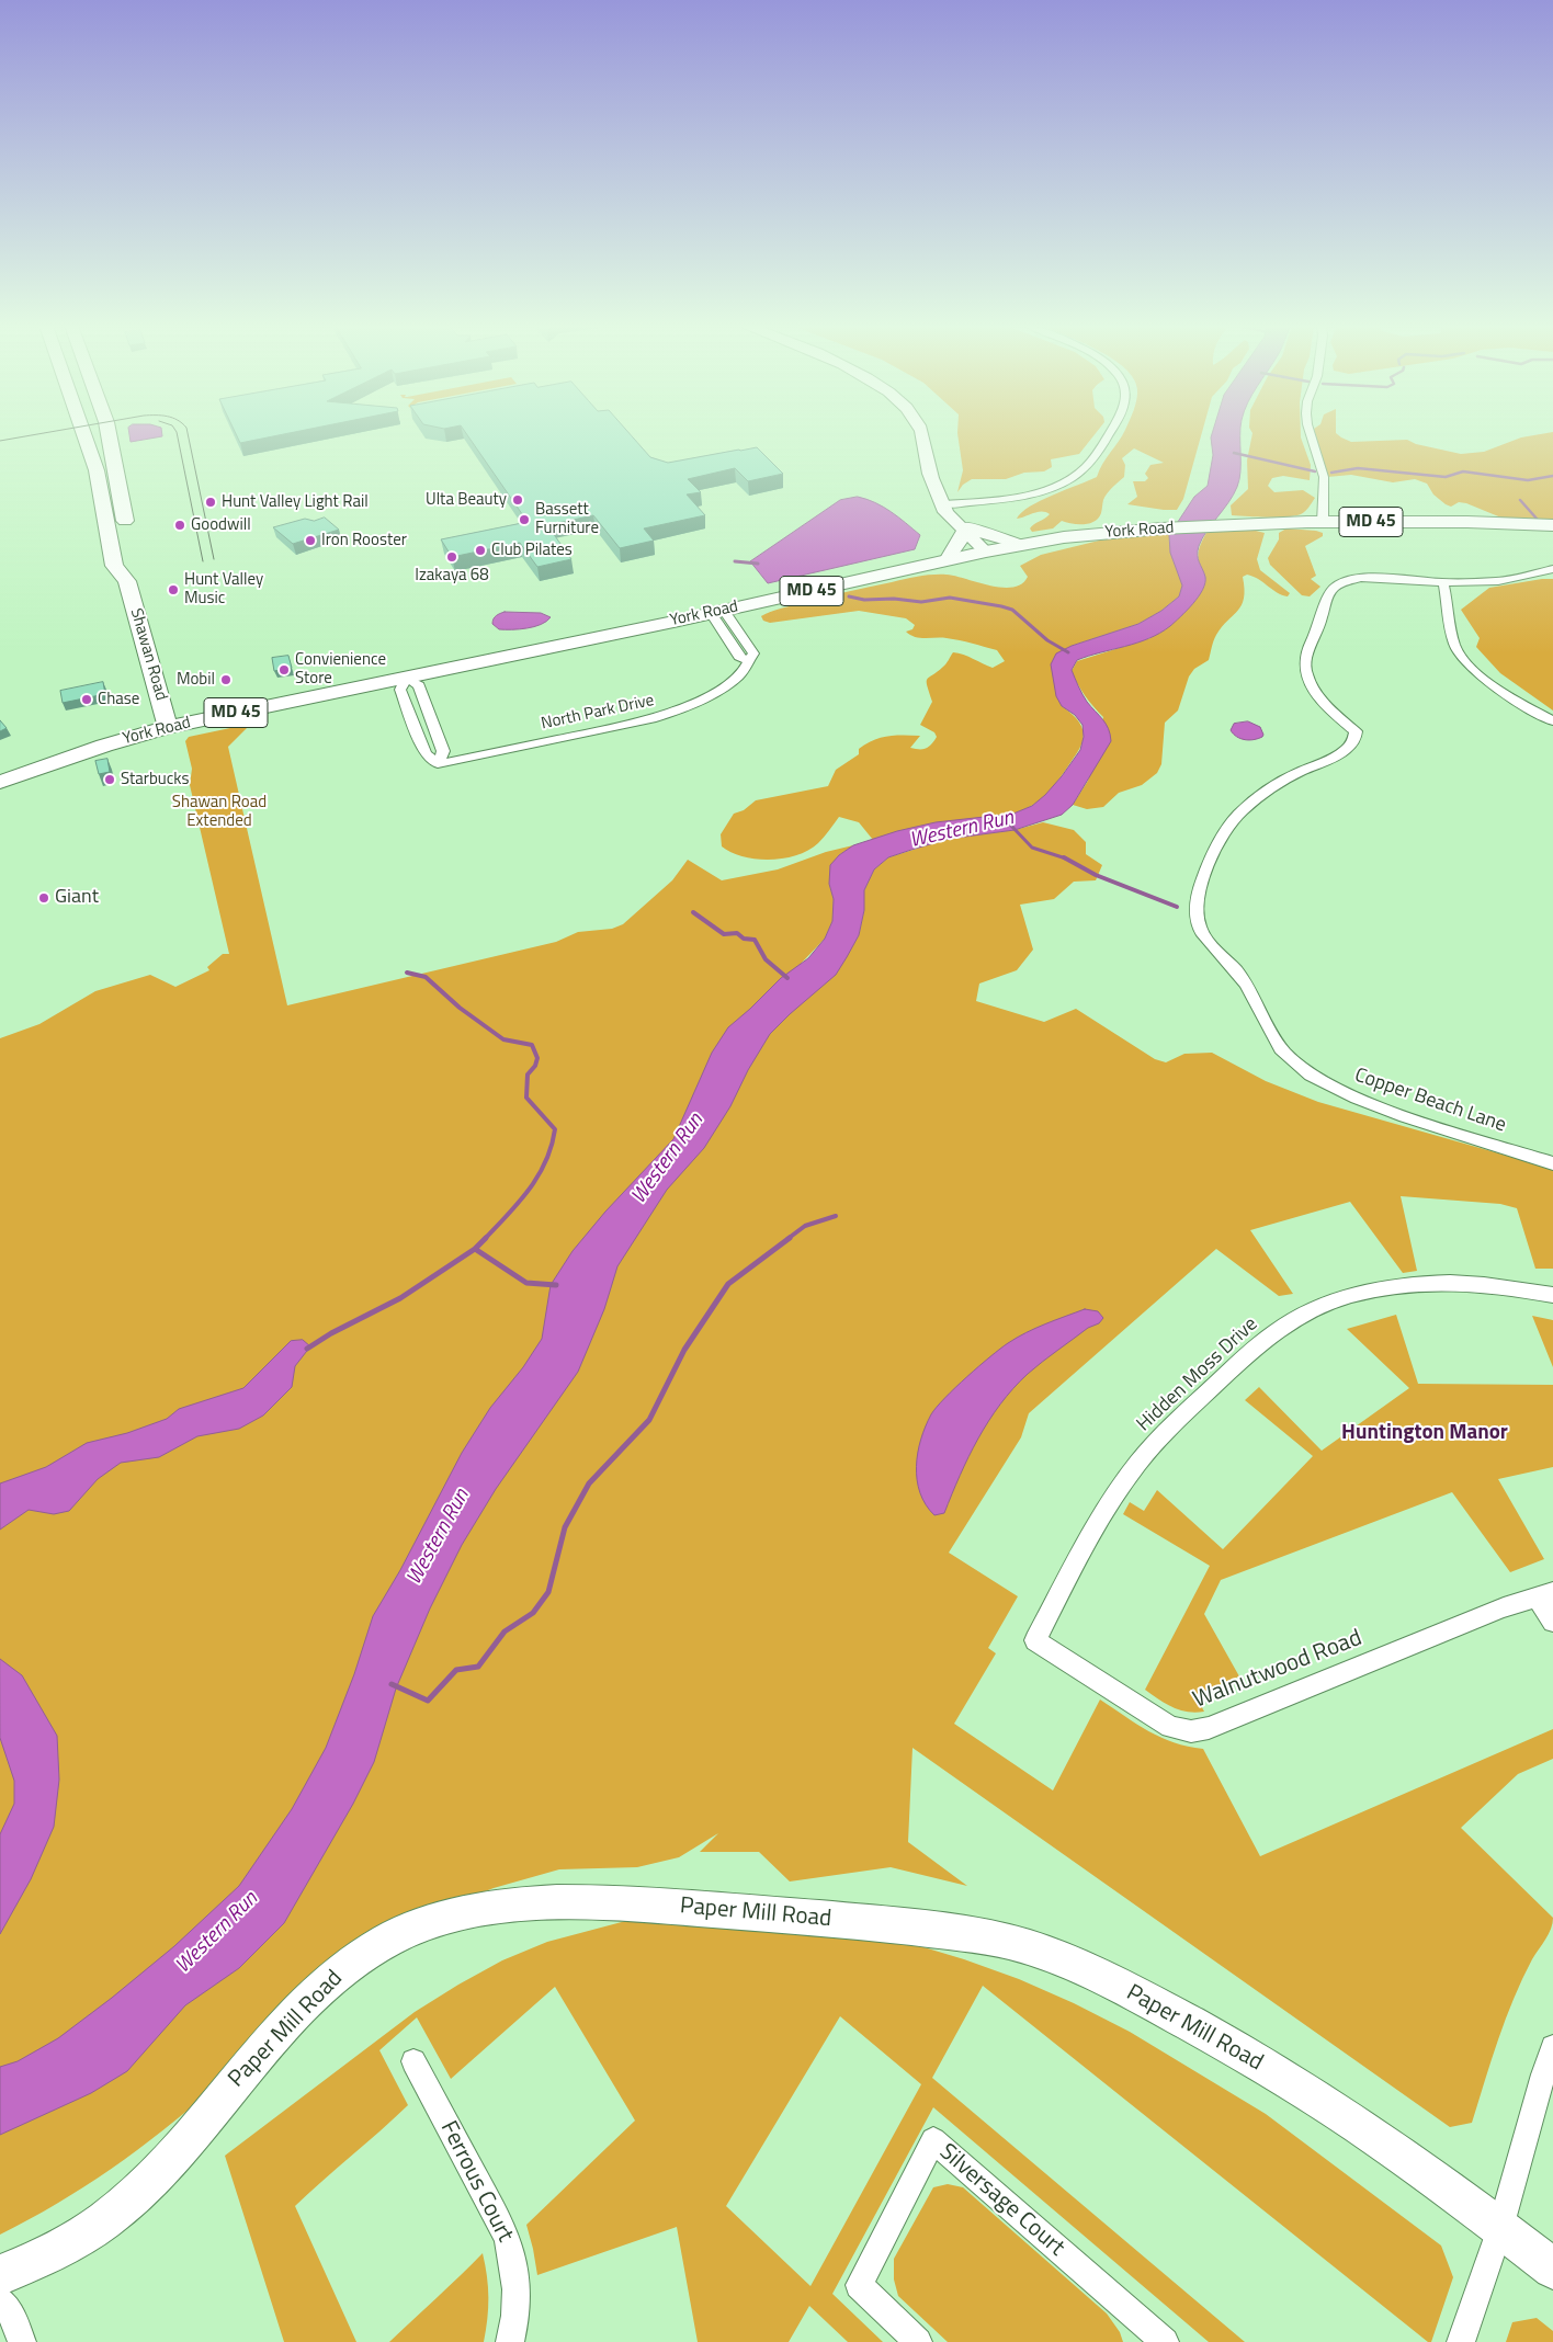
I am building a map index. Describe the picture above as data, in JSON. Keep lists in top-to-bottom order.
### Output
{
  "streets": {
    "main road": [
      "MD 45",
      "York Road",
      "Shawan Road",
      "Paper Mill Road"
    ],
    "street": [
      "North Park Drive",
      "Copper Beach Lane",
      "Hidden Moss Drive",
      "Walnutwood Road",
      "Ferrous Court",
      "Silversage Court"
    ]
  },
  "crossings": [
    ["York Road", "Shawan Road"],
    ["York Road", "North Park Drive"],
    ["Hidden Moss Drive", "Walnutwood Road"]
  ],
  "districts": ["Huntington Manor"],
  "water": ["Western Run"],
  "parks": ["Shawan Road Extended"],
  "places": [
    "Ulta Beauty",
    "Hunt Valley Light Rail",
    "Bassett Furniture",
    "Goodwill",
    "Iron Rooster",
    "Club Pilates",
    "Izakaya 68",
    "Hunt Valley Music",
    "Convienience Store",
    "Mobil",
    "Chase",
    "Starbucks",
    "Giant"
  ]
}
